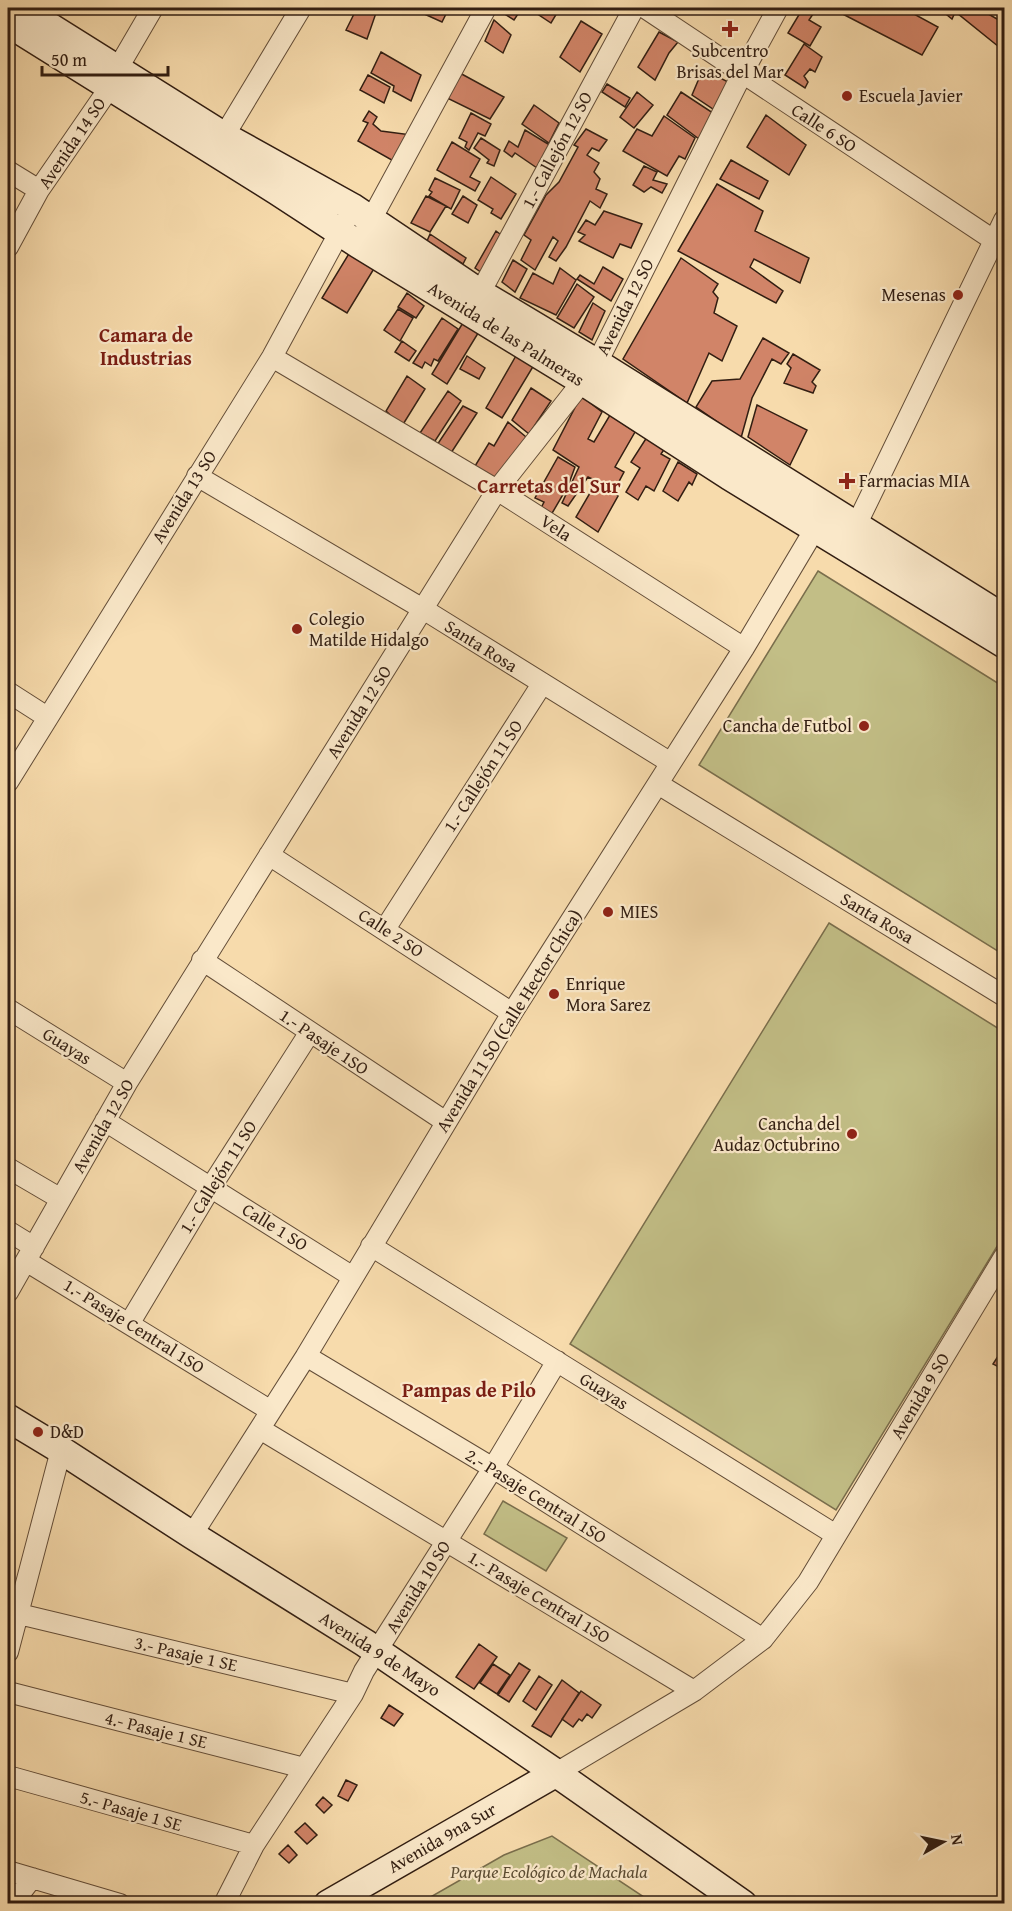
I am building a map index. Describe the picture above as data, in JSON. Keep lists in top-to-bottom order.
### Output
{
  "streets": {
    "street": [
      "Calle 6 SO",
      "Avenida 14 SO",
      "1.- Callejón 12 SO",
      "Avenida 12 SO",
      "Avenida de las Palmeras",
      "Avenida 13 SO",
      "Vela",
      "Santa Rosa",
      "1.- Callejón 11 SO",
      "Calle 2 SO",
      "Avenida 11 SO (Calle Hector Chica)",
      "1.- Pasaje 1SO",
      "Guayas",
      "Calle 1 SO",
      "1.- Pasaje Central 1SO",
      "Avenida 9 SO",
      "2.- Pasaje Central 1SO",
      "Avenida 10 SO",
      "3.- Pasaje 1 SE",
      "Avenida 9 de Mayo",
      "4.- Pasaje 1 SE",
      "5.- Pasaje 1 SE",
      "Avenida 9na Sur"
    ]
  },
  "crossings": [
    ["Calle 6 SO", "Avenida 12 SO"],
    ["Avenida 14 SO", "Avenida de las Palmeras"],
    ["1.- Callejón 12 SO", "Avenida de las Palmeras"],
    ["Avenida 12 SO", "Avenida de las Palmeras"],
    ["Avenida 12 SO", "Vela"],
    ["Avenida 12 SO", "Santa Rosa"],
    ["Avenida 12 SO", "Calle 2 SO"],
    ["Avenida 12 SO", "1.- Pasaje 1SO"],
    ["Avenida 12 SO", "Guayas"],
    ["Avenida 12 SO", "Calle 1 SO"],
    ["Avenida 12 SO", "1.- Pasaje Central 1SO"],
    ["Avenida de las Palmeras", "Avenida 13 SO"],
    ["Avenida de las Palmeras", "Avenida 11 SO (Calle Hector Chica)"],
    ["Avenida 13 SO", "Vela"],
    ["Avenida 13 SO", "Santa Rosa"],
    ["Vela", "Avenida 11 SO (Calle Hector Chica)"],
    ["Santa Rosa", "1.- Callejón 11 SO"],
    ["Santa Rosa", "Avenida 11 SO (Calle Hector Chica)"],
    ["1.- Callejón 11 SO", "Calle 2 SO"],
    ["1.- Callejón 11 SO", "1.- Pasaje 1SO"],
    ["1.- Callejón 11 SO", "Calle 1 SO"],
    ["1.- Callejón 11 SO", "1.- Pasaje Central 1SO"],
    ["Calle 2 SO", "Avenida 11 SO (Calle Hector Chica)"],
    ["Avenida 11 SO (Calle Hector Chica)", "1.- Pasaje 1SO"],
    ["Avenida 11 SO (Calle Hector Chica)", "Guayas"],
    ["Avenida 11 SO (Calle Hector Chica)", "Calle 1 SO"],
    ["Avenida 11 SO (Calle Hector Chica)", "1.- Pasaje Central 1SO"],
    ["Avenida 11 SO (Calle Hector Chica)", "2.- Pasaje Central 1SO"],
    ["Avenida 11 SO (Calle Hector Chica)", "Avenida 9 de Mayo"],
    ["Guayas", "Avenida 9 SO"],
    ["Guayas", "Avenida 10 SO"],
    ["1.- Pasaje Central 1SO", "Avenida 9 SO"],
    ["1.- Pasaje Central 1SO", "Avenida 10 SO"],
    ["Avenida 9 SO", "2.- Pasaje Central 1SO"],
    ["Avenida 9 SO", "Avenida 9 de Mayo"],
    ["Avenida 9 SO", "Avenida 9na Sur"],
    ["2.- Pasaje Central 1SO", "Avenida 10 SO"],
    ["Avenida 10 SO", "3.- Pasaje 1 SE"],
    ["Avenida 10 SO", "Avenida 9 de Mayo"],
    ["Avenida 10 SO", "4.- Pasaje 1 SE"],
    ["Avenida 10 SO", "5.- Pasaje 1 SE"],
    ["Avenida 9 de Mayo", "Avenida 9na Sur"]
  ],
  "districts": ["Camara de Industrias", "Carretas del Sur", "Pampas de Pilo"],
  "parks": ["Parque Ecológico de Machala"],
  "places": {
    "health": ["Subcentro Brisas del Mar", "Farmacias MIA"],
    "other": [
      "Escuela Javier",
      "Mesenas",
      "Colegio Matilde Hidalgo",
      "Cancha de Futbol",
      "MIES",
      "Enrique Mora Sarez",
      "Cancha del Audaz Octubrino",
      "D&D"
    ]
  },
  "scale_bar": "50 m",
  "north": "right"
}
